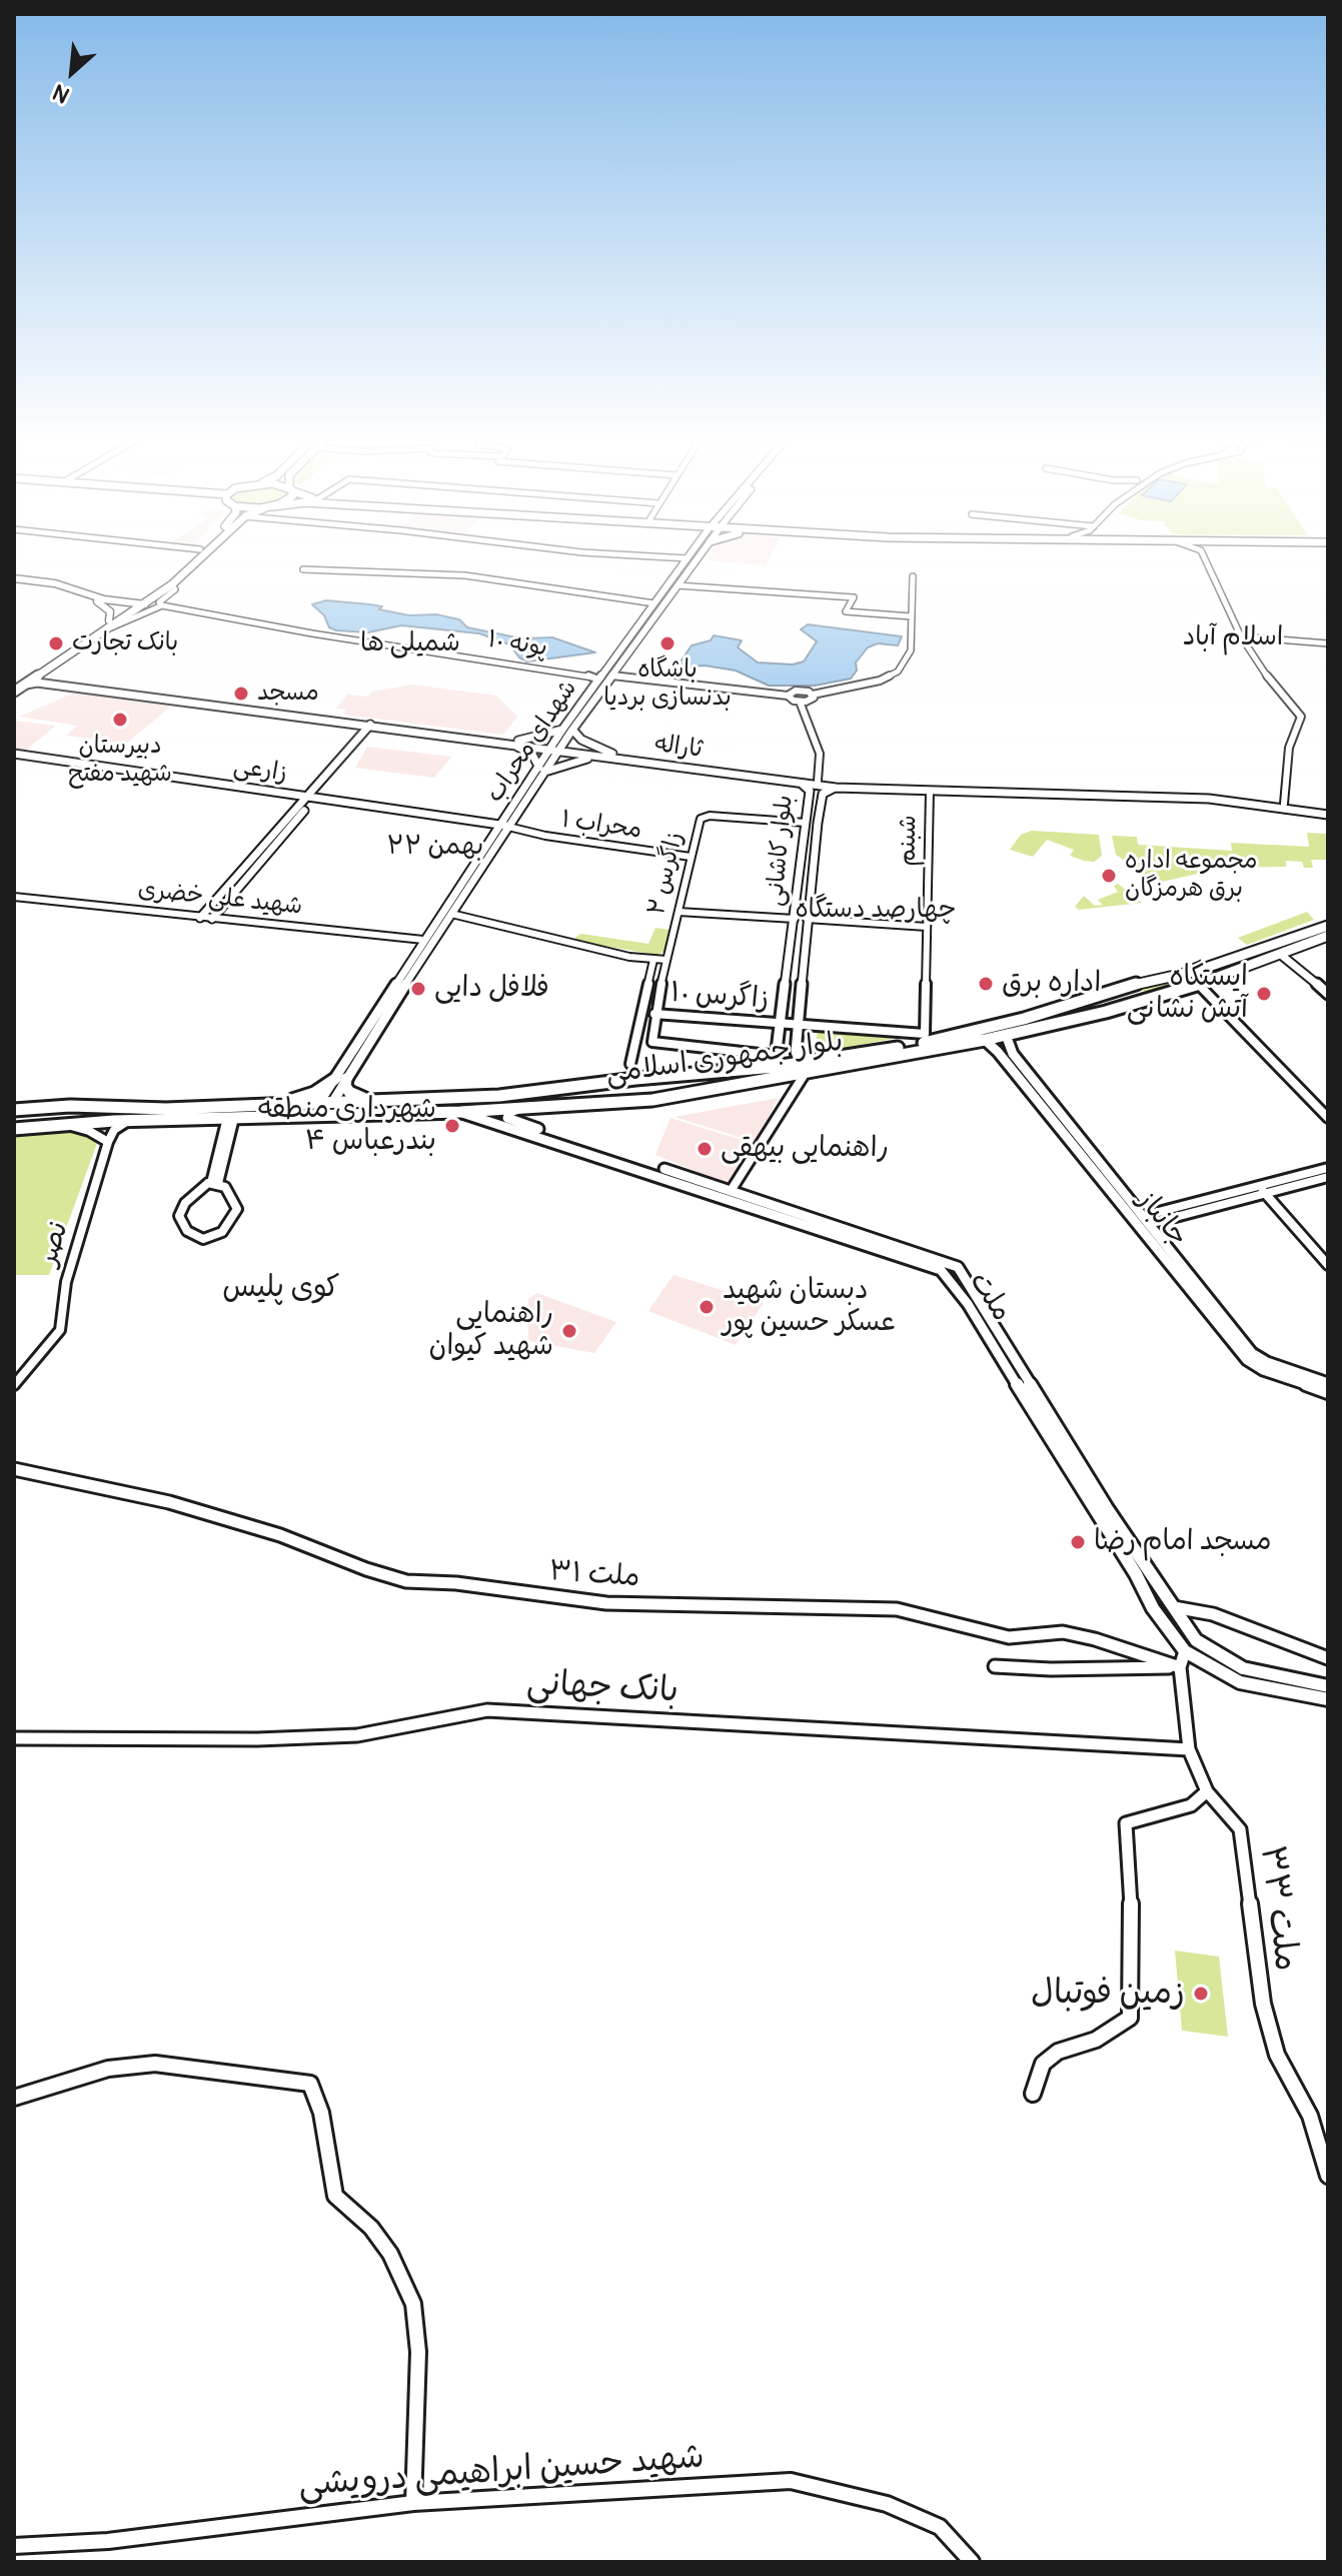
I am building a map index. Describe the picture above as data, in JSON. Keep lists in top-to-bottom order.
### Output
{
  "streets": {
    "main road": [
      "شهدای محراب",
      "ثاراله",
      "زارعی",
      "بلوار کاشانی",
      "بلوار جمهوری اسلامی",
      "جانباز",
      "ملت"
    ],
    "street": [
      "پونه ۱۰",
      "محراب ۱",
      "شبنم",
      "زاگرس ۲",
      "شهید علی خضری",
      "زاگرس ۱۰",
      "نصر",
      "ملت ۳۱",
      "بانک جهانی",
      "ملت ۳۳",
      "شهید حسین ابراهیمی درویشی"
    ]
  },
  "crossings": [
    ["شهدای محراب", "ثاراله"],
    ["شهدای محراب", "زارعی"],
    ["شهدای محراب", "محراب ۱"],
    ["شهدای محراب", "شهید علی خضری"],
    ["شهدای محراب", "بلوار جمهوری اسلامی"],
    ["ثاراله", "شبنم"],
    ["ثاراله", "بلوار کاشانی"],
    ["زارعی", "محراب ۱"],
    ["محراب ۱", "زاگرس ۲"],
    ["شبنم", "زاگرس ۱۰"],
    ["بلوار کاشانی", "زاگرس ۲"],
    ["بلوار کاشانی", "زاگرس ۱۰"],
    ["بلوار کاشانی", "بلوار جمهوری اسلامی"],
    ["زاگرس ۲", "زاگرس ۱۰"],
    ["زاگرس ۲", "بلوار جمهوری اسلامی"],
    ["بلوار جمهوری اسلامی", "جانباز"],
    ["بلوار جمهوری اسلامی", "ملت"],
    ["ملت", "ملت ۳۳"],
    ["ملت ۳۱", "ملت ۳۳"],
    ["بانک جهانی", "ملت ۳۳"]
  ],
  "districts": [
    "اسلام آباد",
    "شمیلی ها",
    "۲۲ بهمن",
    "چهارصد دستگاه",
    "کوی پلیس"
  ],
  "places": [
    "بانک تجارت",
    "باشگاه بدنسازی بردیا",
    "مسجد",
    "دبیرستان شهید مفتح",
    "مجموعه اداره برق هرمزگان",
    "اداره برق",
    "فلافل دایی",
    "ایستگاه آتش نشانی",
    "شهرداری منطقه ۴ بندرعباس",
    "راهنمایی بیهقی",
    "دبستان شهید عسکر حسین پور",
    "راهنمایی شهید کیوان",
    "مسجد امام رضا",
    "زمین فوتبال"
  ],
  "north": "bottom left"
}
